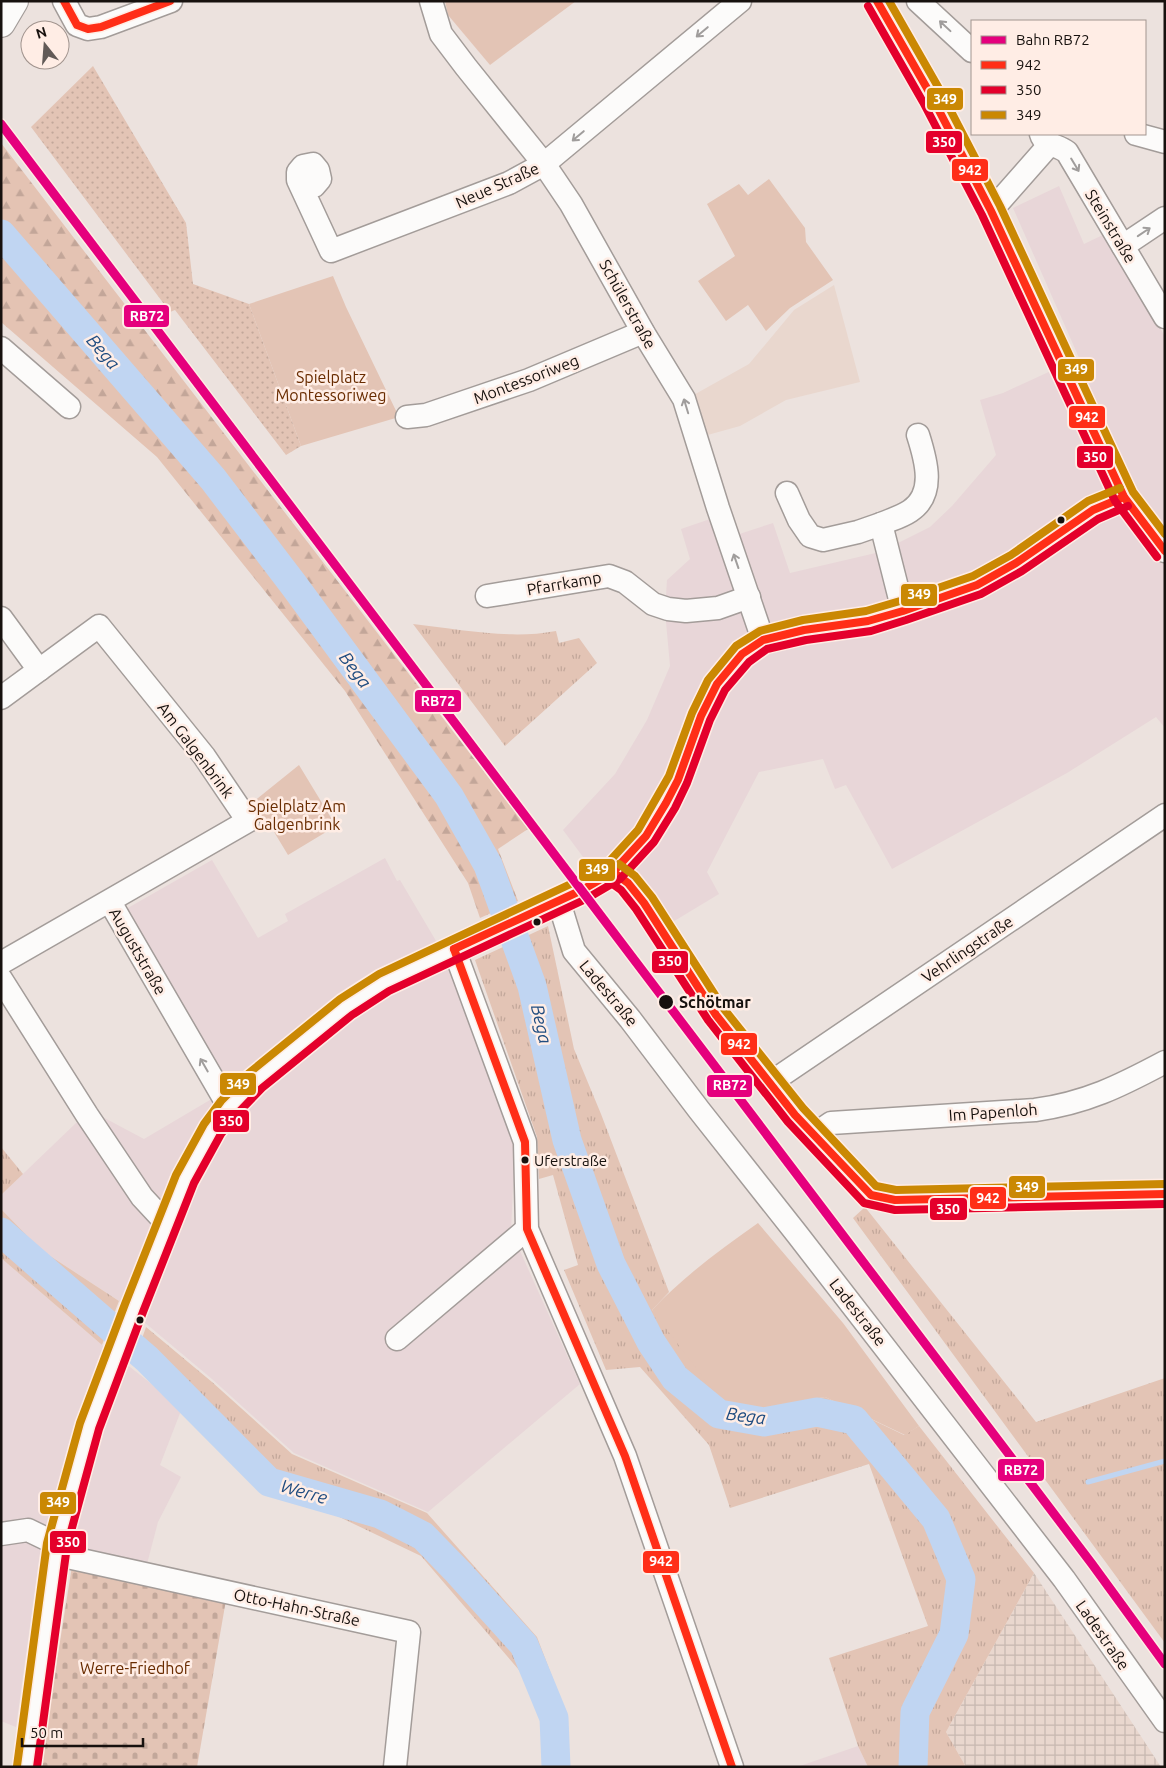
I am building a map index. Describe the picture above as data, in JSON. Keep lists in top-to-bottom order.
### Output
{
  "streets": {
    "street": [
      "Neue Straße",
      "Steinstraße",
      "Schülerstraße",
      "Montessoriweg",
      "Pfarrkamp",
      "Am Galgenbrink",
      "Vehrlingstraße",
      "Auguststraße",
      "Ladestraße",
      "Im Papenloh",
      "Otto-Hahn-Straße"
    ]
  },
  "crossings": [
    ["Neue Straße", "Schülerstraße"],
    ["Schülerstraße", "Montessoriweg"],
    ["Schülerstraße", "Pfarrkamp"],
    ["Am Galgenbrink", "Auguststraße"]
  ],
  "one_way": ["Neue Straße", "Schülerstraße"],
  "water": ["Bega", "Werre"],
  "parks": ["Spielplatz Montessoriweg", "Spielplatz Am Galgenbrink", "Werre-Friedhof"],
  "places": ["Schötmar", "Uferstraße"],
  "lines": [
    "transit line 942",
    "transit line 349",
    "transit line 350",
    "rail line RB72"
  ],
  "legend": [
    "Bahn RB72",
    "942",
    "350",
    "349"
  ],
  "scale_bar": "50 m",
  "north": "top"
}
